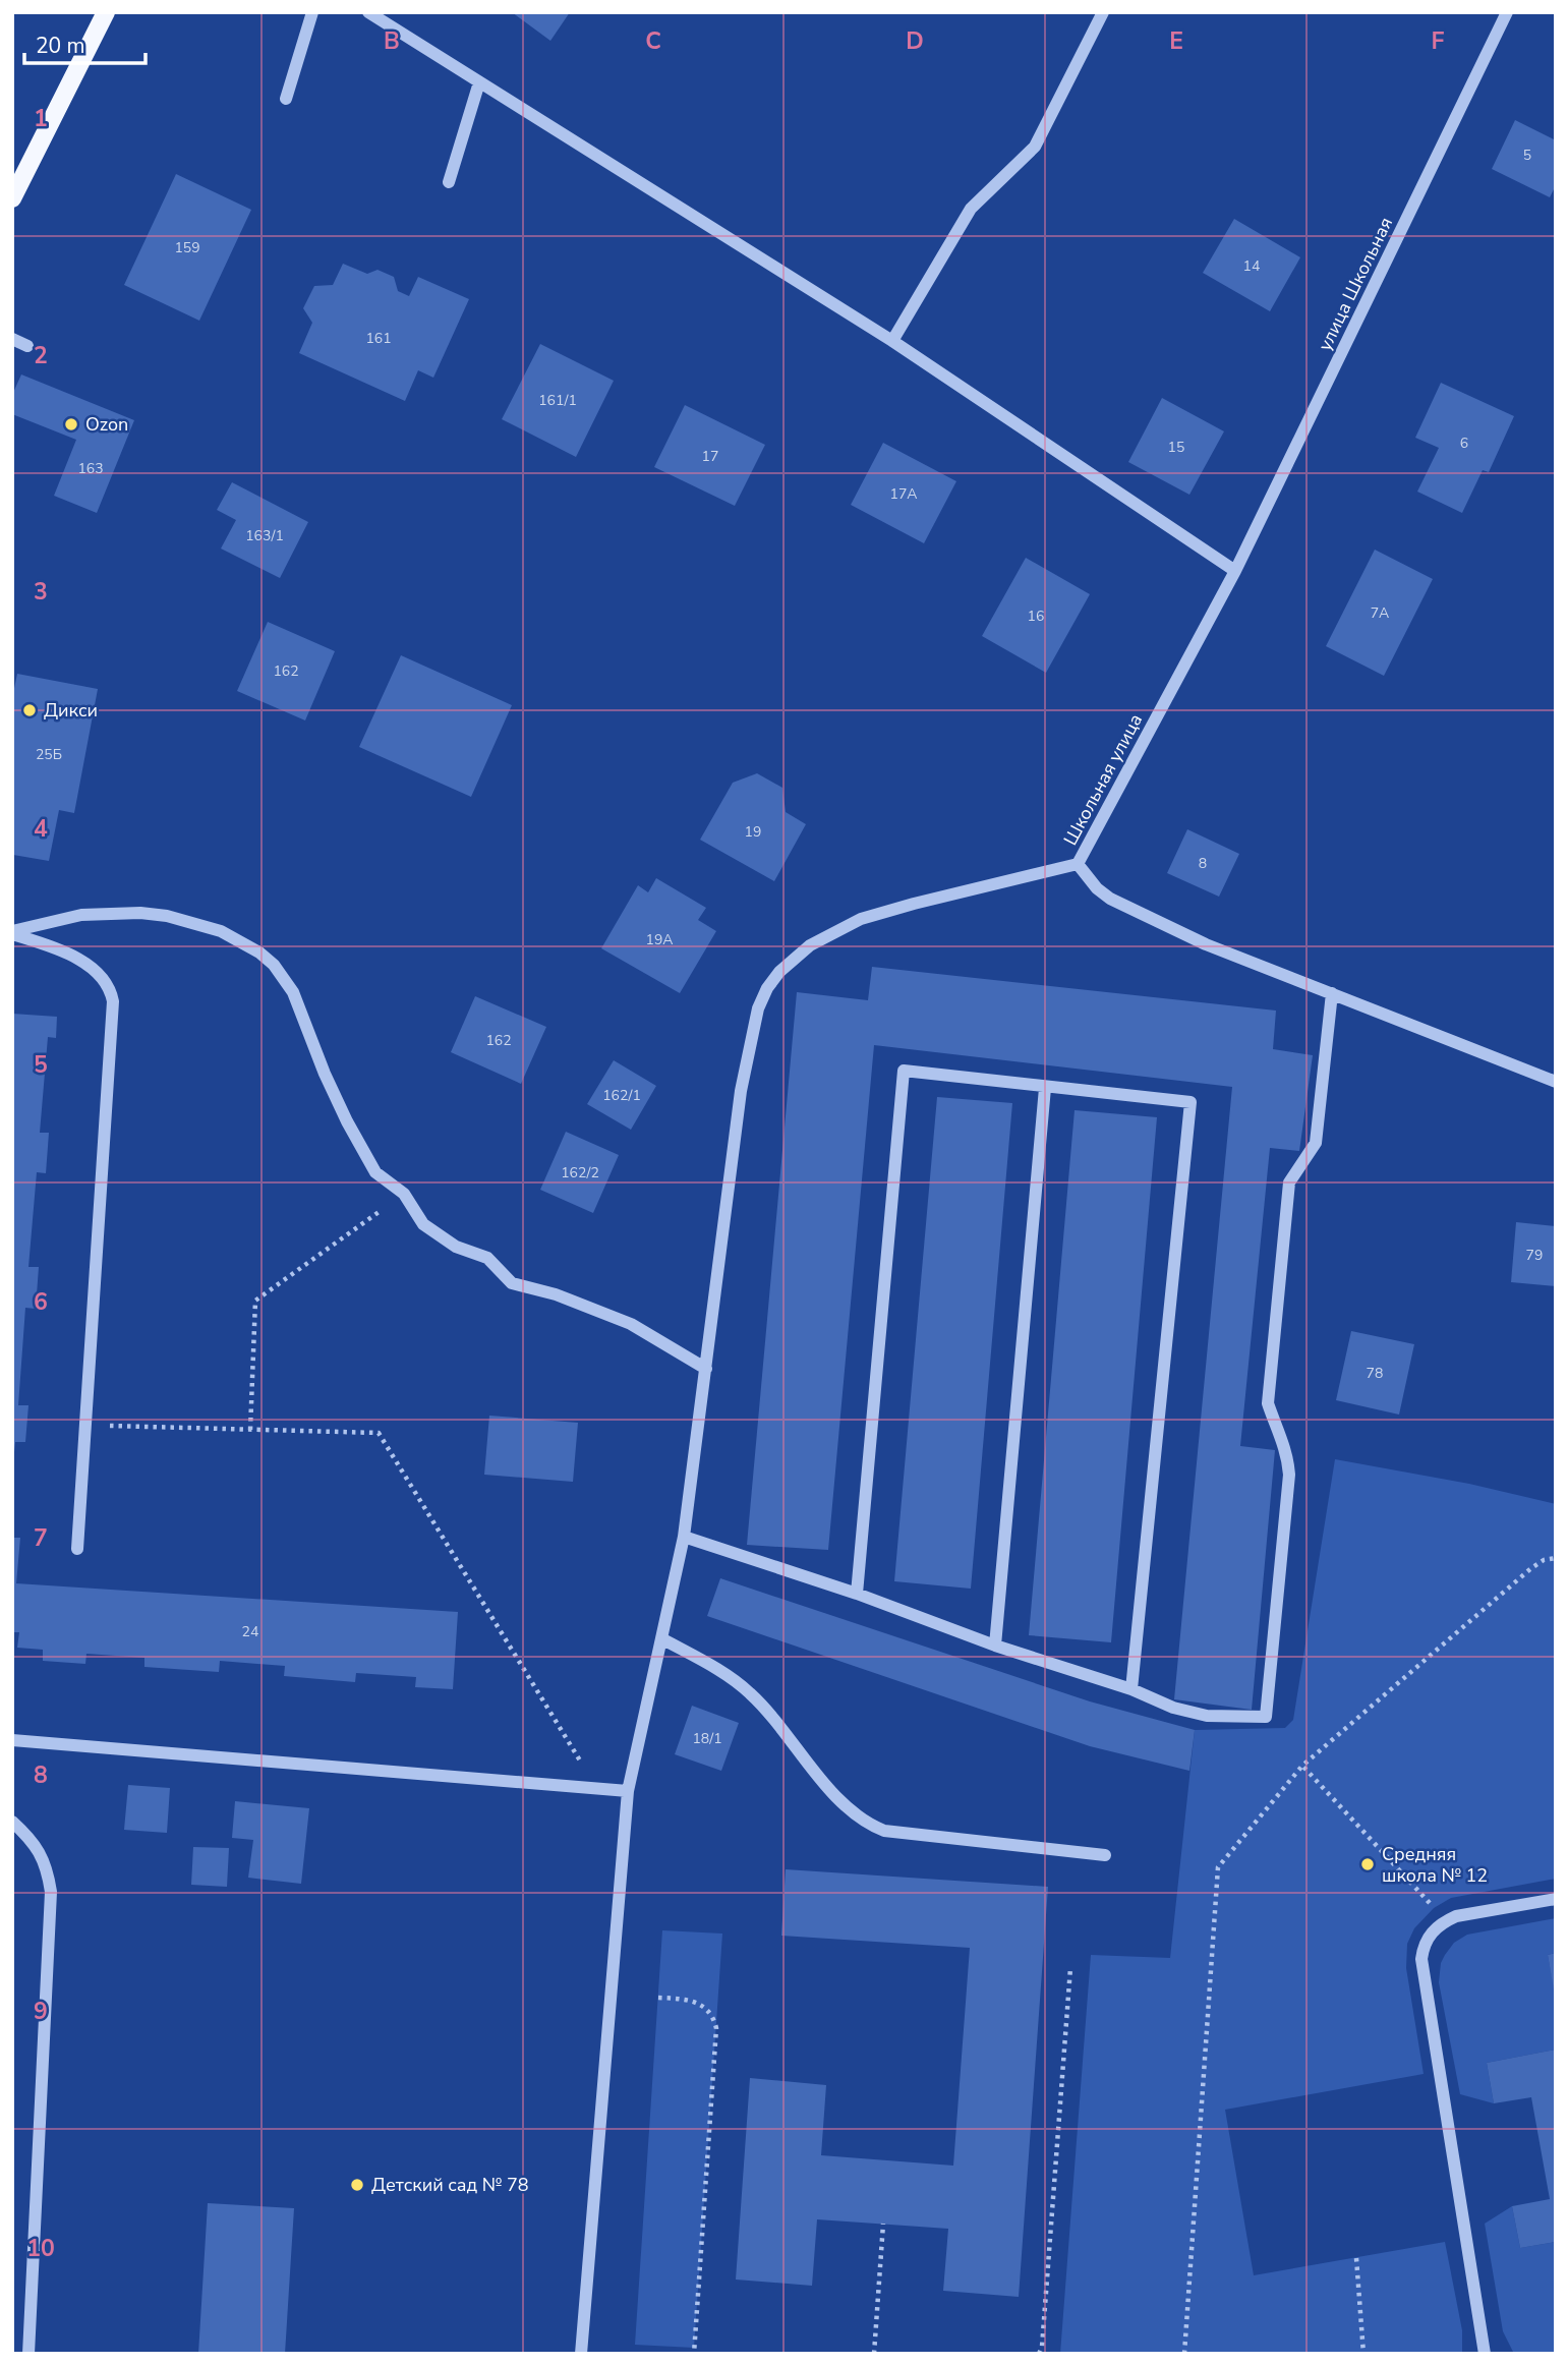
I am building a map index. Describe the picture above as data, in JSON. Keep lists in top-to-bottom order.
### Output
{
  "streets": {
    "street": ["улица Школьная", "Школьная улица"]
  },
  "crossings": [
    ["улица Школьная", "Школьная улица"]
  ],
  "places": [
    "Ozon",
    "Дикси",
    "Средняя школа № 12",
    "Детский сад № 78"
  ],
  "house_numbers": [
    "5",
    "159",
    "14",
    "161",
    "161/1",
    "6",
    "15",
    "17",
    "163",
    "17А",
    "163/1",
    "7А",
    "16",
    "162",
    "25Б",
    "19",
    "8",
    "19А",
    "162",
    "162/1",
    "162/2",
    "79",
    "78",
    "24",
    "18/1"
  ],
  "scale_bar": "20 m",
  "grid": {
    "columns": [
      "B",
      "C",
      "D",
      "E",
      "F"
    ],
    "rows": [
      "1",
      "2",
      "3",
      "4",
      "5",
      "6",
      "7",
      "8",
      "9",
      "10"
    ]
  }
}
